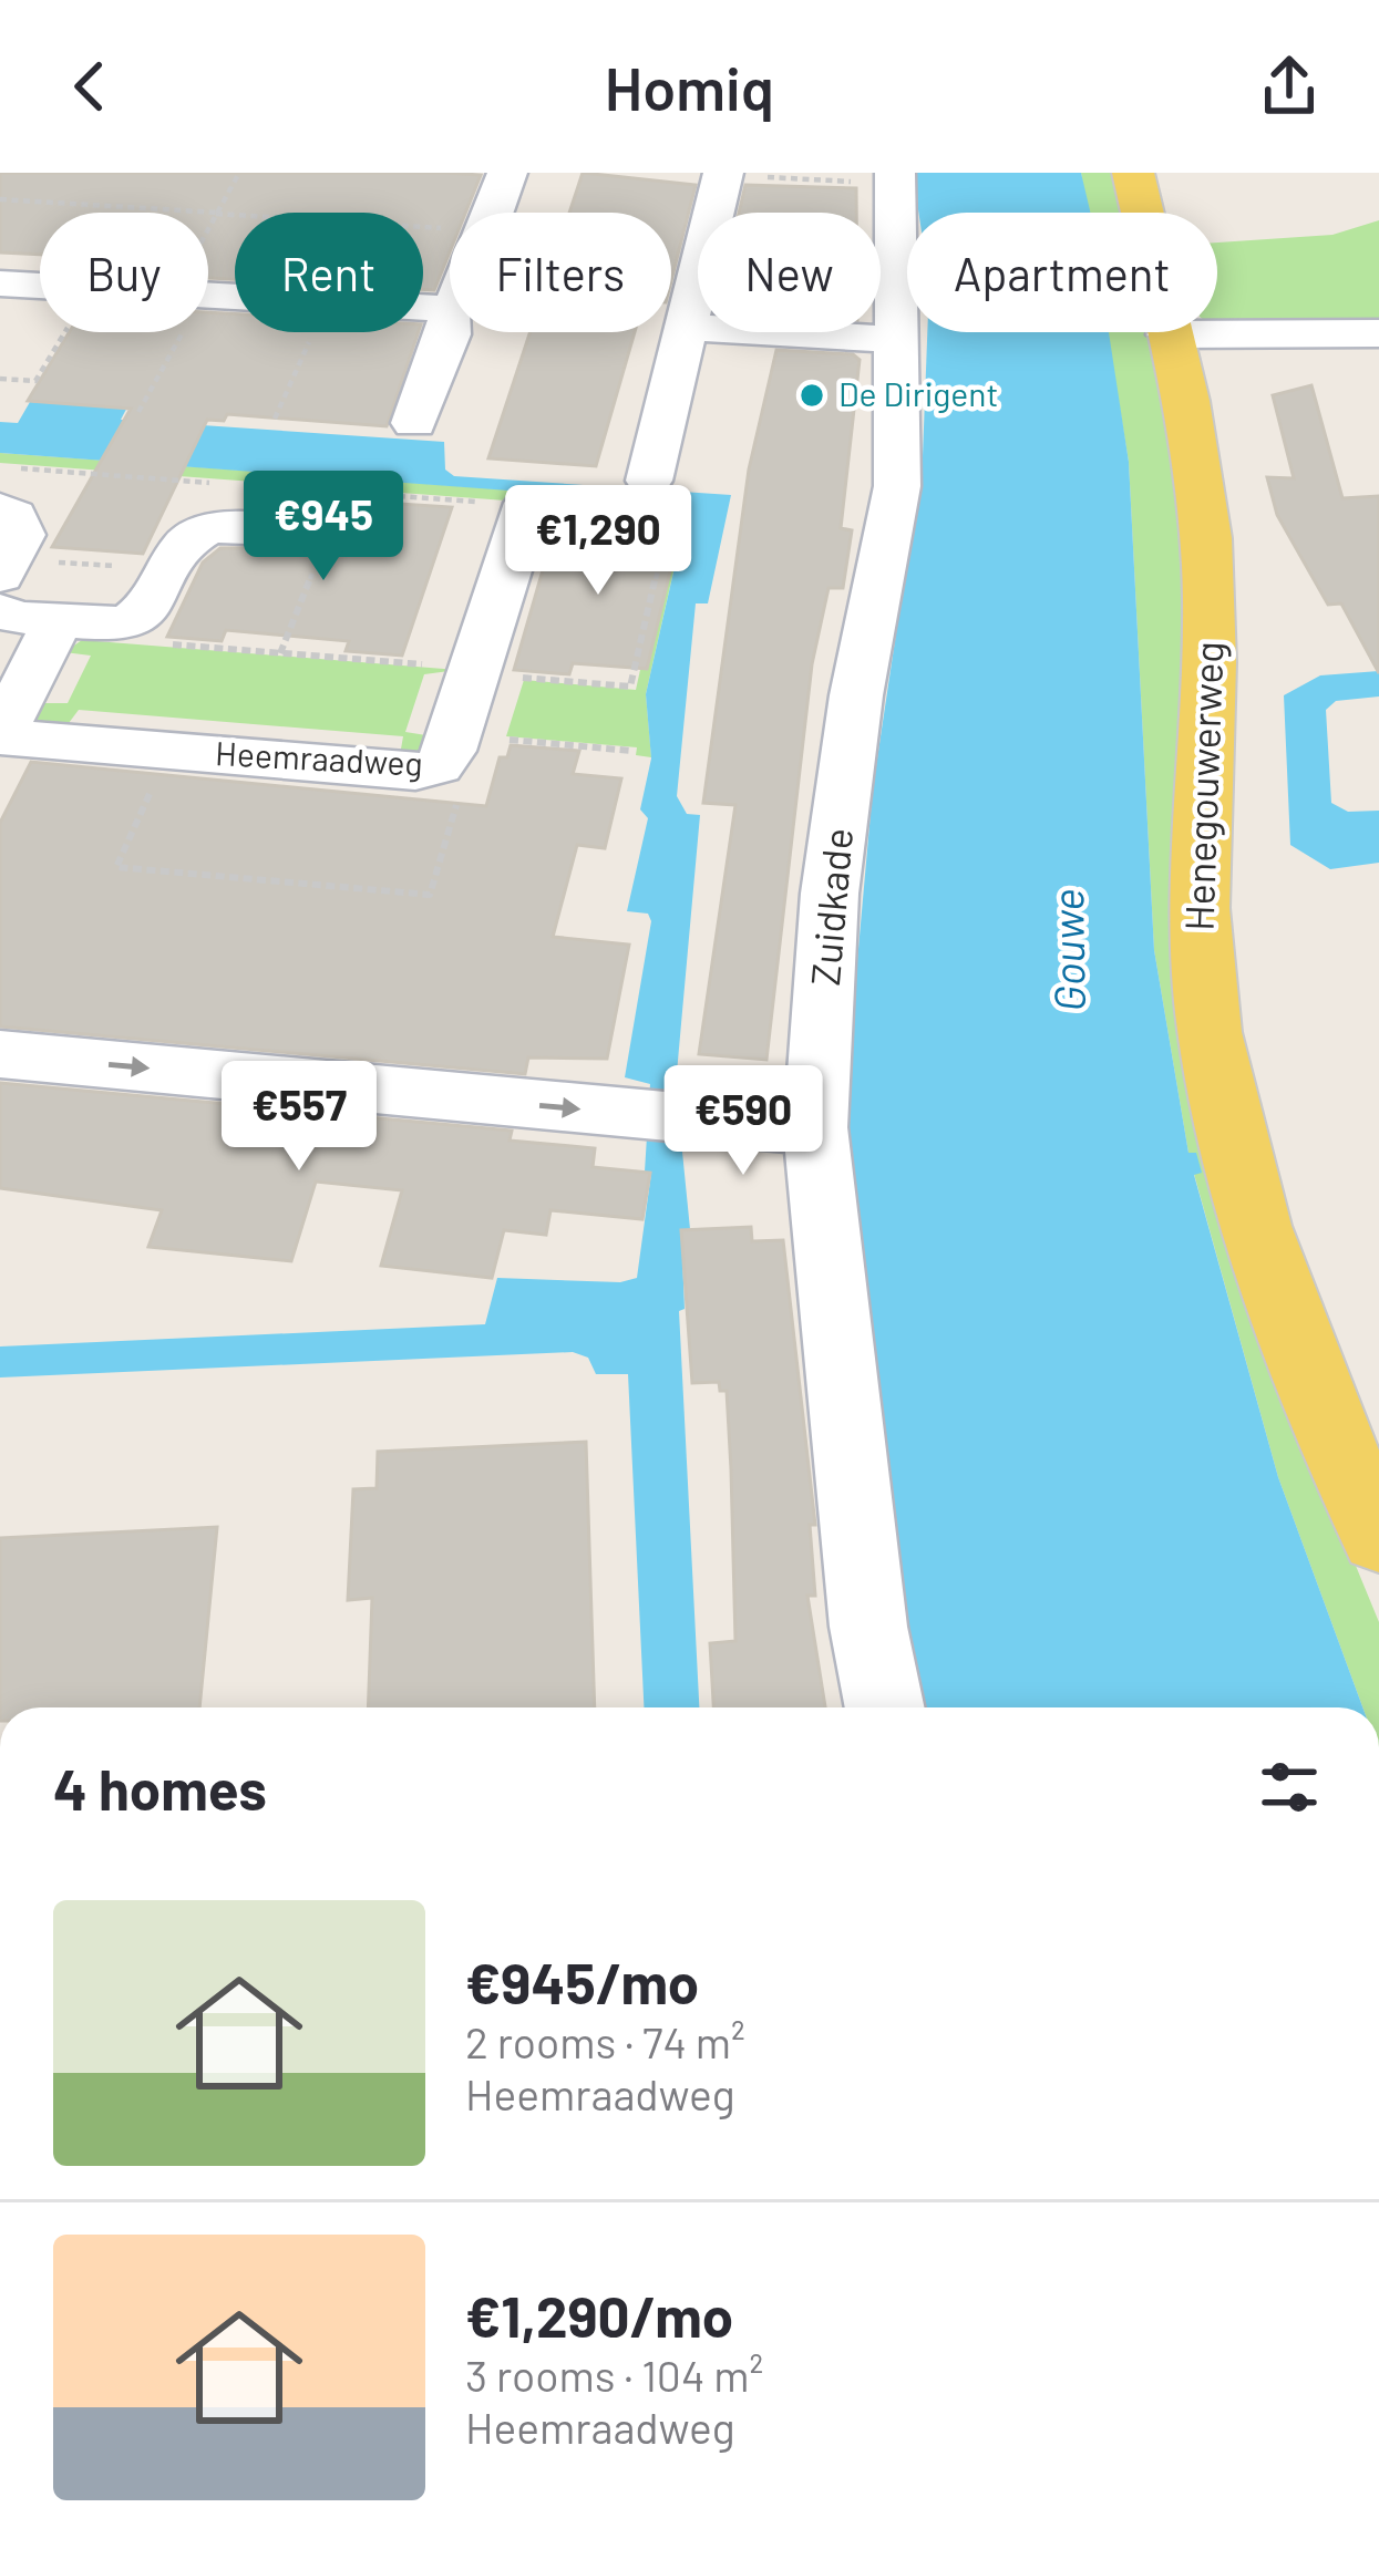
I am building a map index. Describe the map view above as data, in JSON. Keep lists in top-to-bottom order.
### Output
{
  "streets": {
    "main road": ["Henegouwerweg"],
    "street": ["Heemraadweg", "Zuidkade"]
  },
  "water": ["Gouwe"],
  "places": ["De Dirigent"],
  "page": {
    "header": "Homiq",
    "chip": [
      "Buy",
      "Rent",
      "Filters",
      "New",
      "Apartment"
    ],
    "price": [
      "€945",
      "€1,290",
      "€557",
      "€590"
    ],
    "heading": "4 homes",
    "list": [
      {
        "name": "€945/mo",
        "note": "2 rooms · 74 m² · Heemraadweg"
      },
      {
        "name": "€1,290/mo",
        "note": "3 rooms · 104 m² · Heemraadweg"
      }
    ]
  }
}
